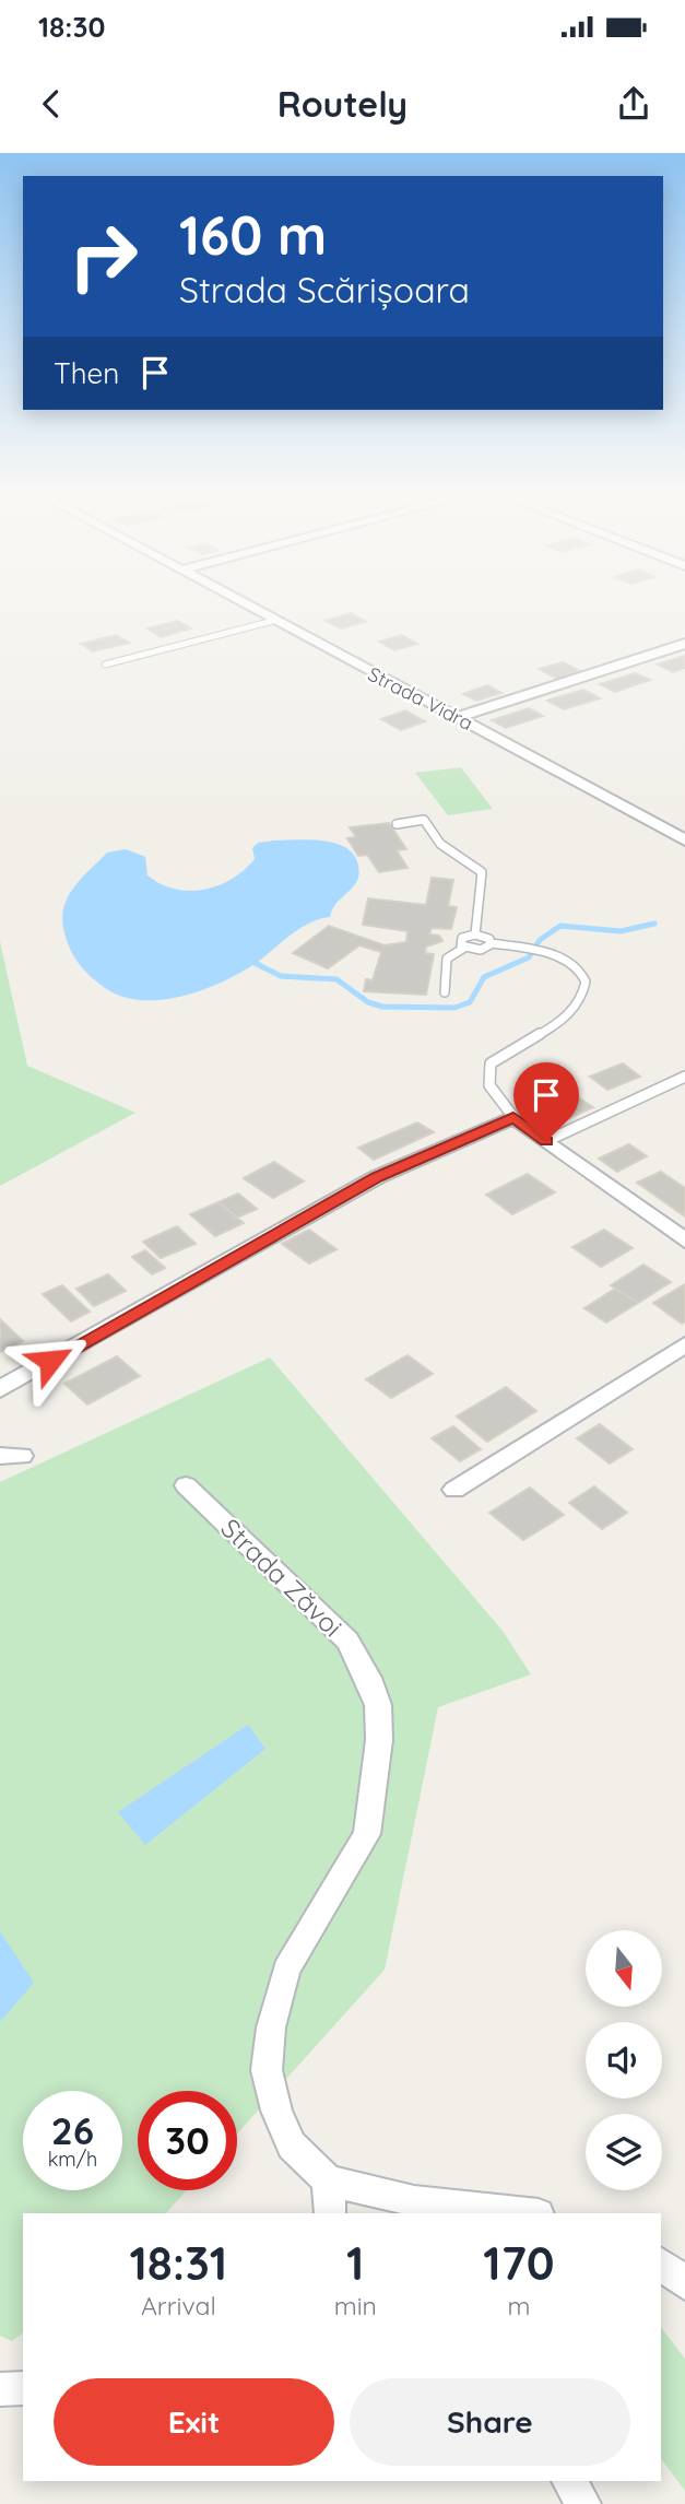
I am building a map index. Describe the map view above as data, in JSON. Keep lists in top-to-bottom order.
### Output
{
  "streets": {
    "street": ["Strada Vidra", "Strada Zăvoi"]
  },
  "north": "bottom",
  "page": {
    "status": "18:30",
    "header": "Routely",
    "turn": ["160 m", "Strada Scărișoara"],
    "then": "Then",
    "speed": "26 km/h",
    "limit": "30",
    "eta": [
      "18:31",
      "Arrival",
      "1",
      "min",
      "170",
      "m"
    ],
    "buttons": ["Exit", "Share"]
  }
}
